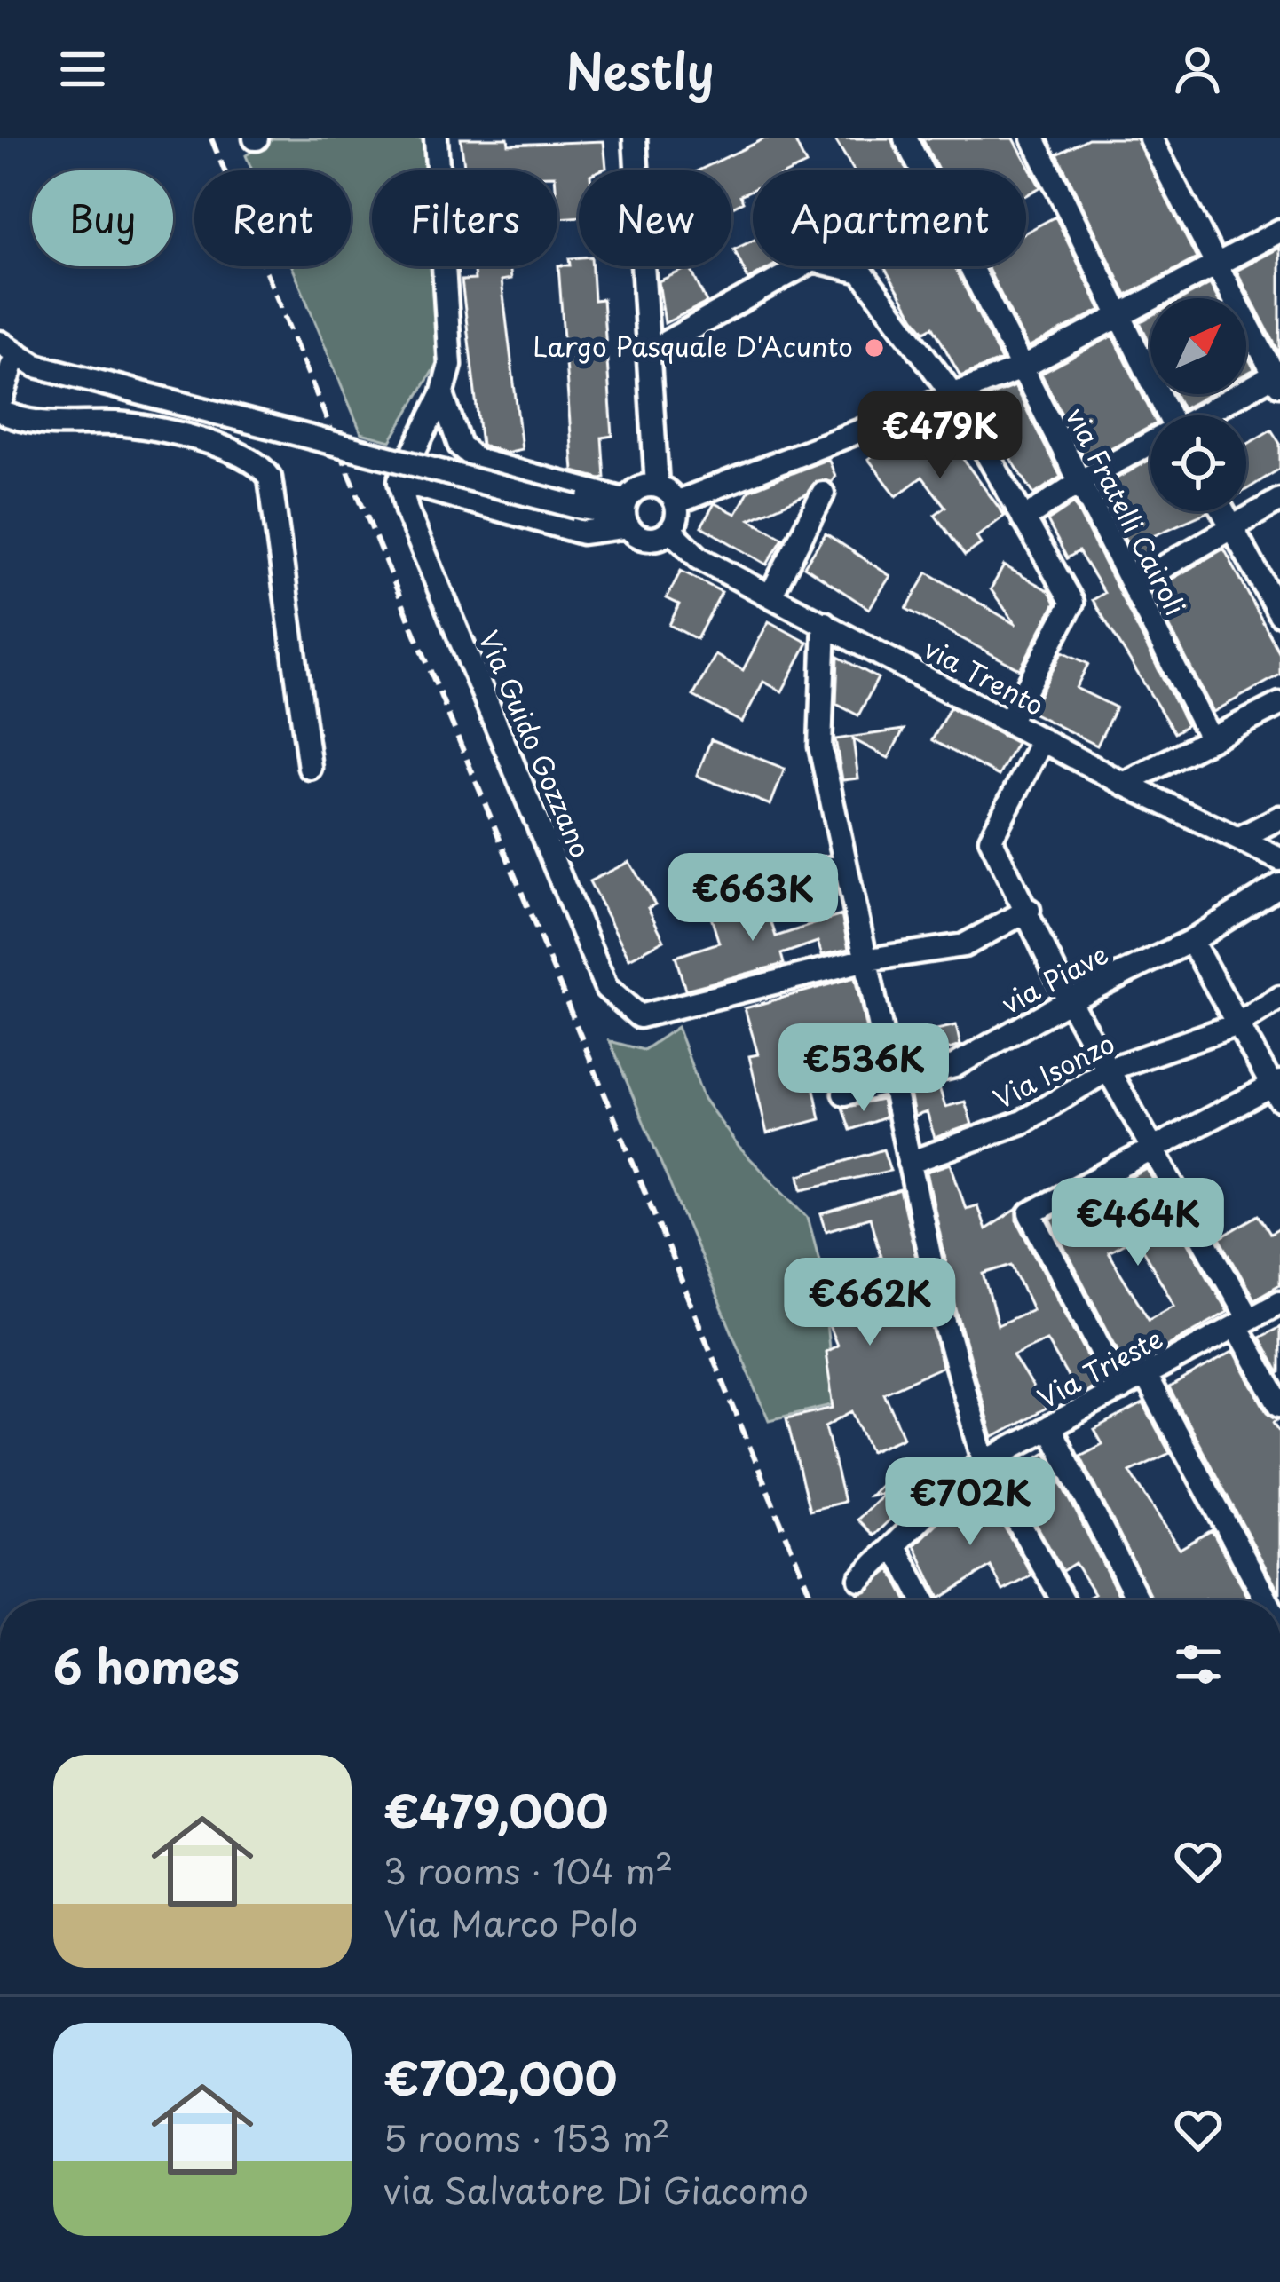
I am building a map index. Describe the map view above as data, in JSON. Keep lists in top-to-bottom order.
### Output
{
  "streets": {
    "street": [
      "via Fratelli Cairoli",
      "via Trento",
      "Via Guido Gozzano",
      "via Piave",
      "Via Isonzo",
      "Via Trieste"
    ]
  },
  "places": ["Largo Pasquale D'Acunto"],
  "north": "top right",
  "page": {
    "header": "Nestly",
    "chip": [
      "Buy",
      "Rent",
      "Filters",
      "New",
      "Apartment"
    ],
    "price": [
      "€479K",
      "€663K",
      "€536K",
      "€464K",
      "€662K",
      "€702K"
    ],
    "heading": "6 homes",
    "list": [
      {
        "name": "€479,000",
        "note": "3 rooms · 104 m² · Via Marco Polo"
      },
      {
        "name": "€702,000",
        "note": "5 rooms · 153 m² · via Salvatore Di Giacomo"
      }
    ]
  }
}
